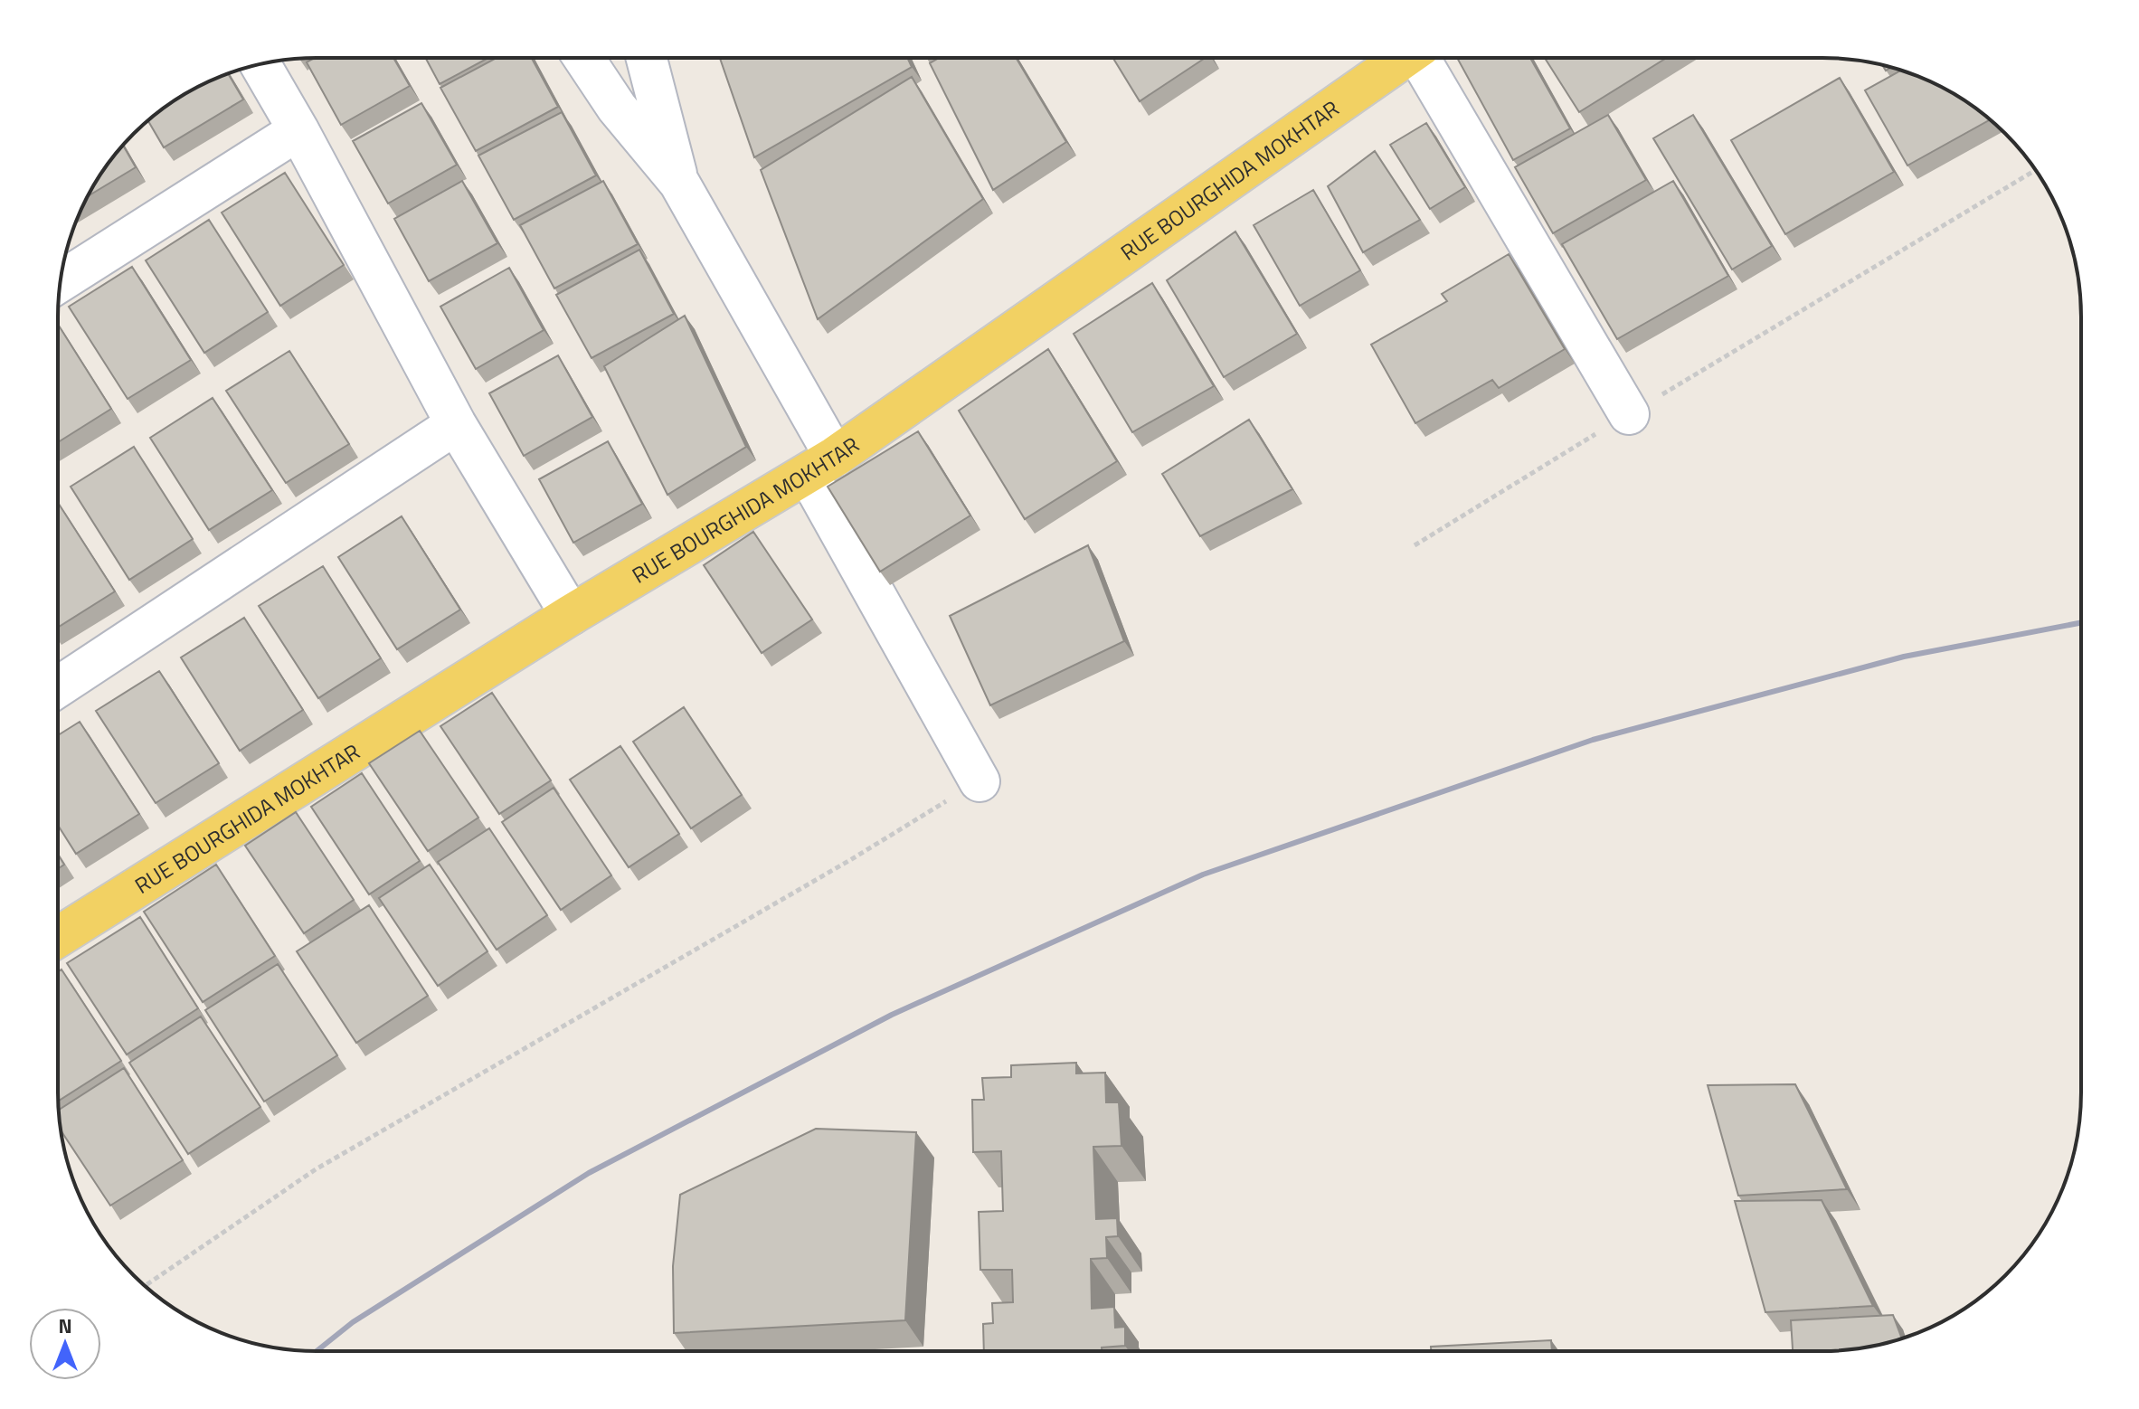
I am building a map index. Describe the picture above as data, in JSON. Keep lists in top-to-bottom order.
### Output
{
  "streets": {
    "main road": ["RUE BOURGHIDA MOKHTAR"]
  },
  "north": "top"
}
